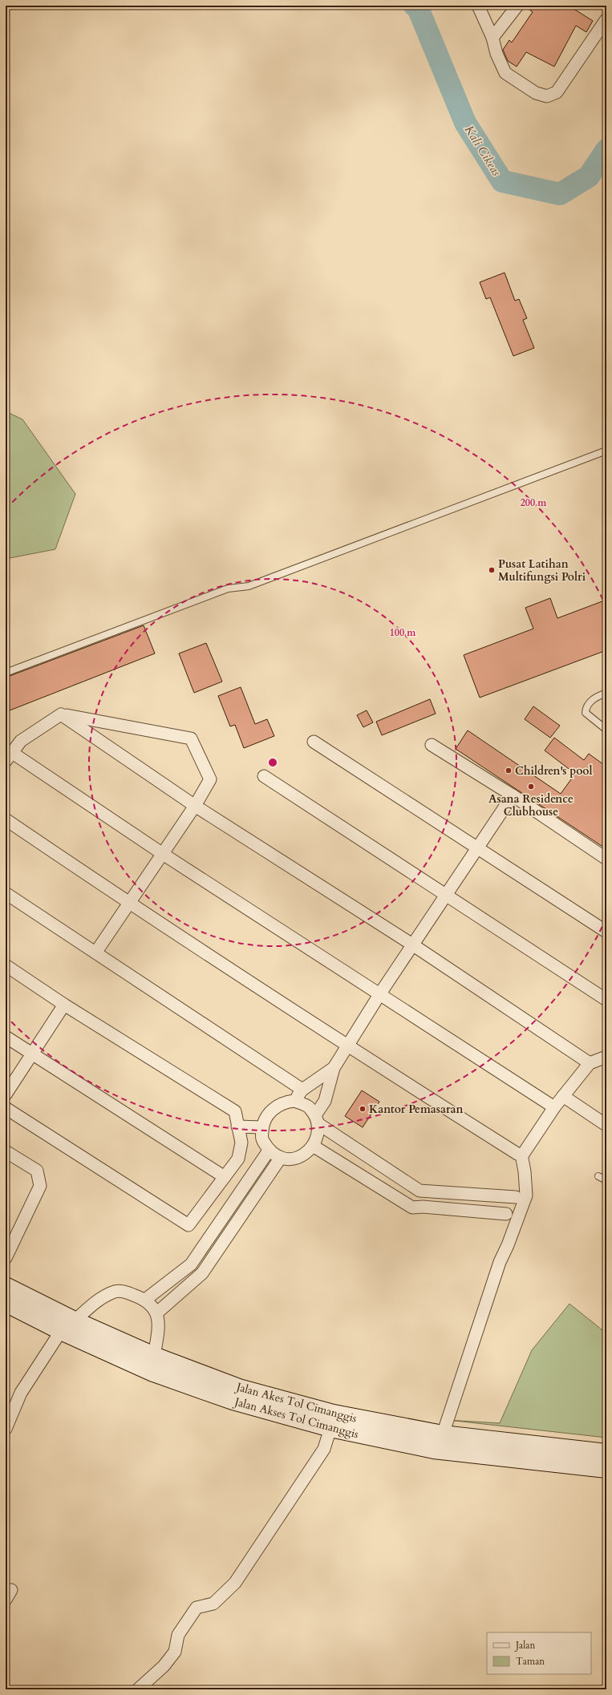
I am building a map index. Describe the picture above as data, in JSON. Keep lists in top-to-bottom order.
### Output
{
  "streets": {
    "main road": ["Jalan Akes Tol Cimanggis", "Jalan Akses Tol Cimanggis"]
  },
  "crossings": [
    ["Jalan Akes Tol Cimanggis", "Jalan Akses Tol Cimanggis"]
  ],
  "water": ["Kali Cikeas"],
  "places": [
    "Pusat Latihan Multifungsi Polri",
    "Children's pool",
    "Asana Residence Clubhouse",
    "Kantor Pemasaran"
  ],
  "legend": ["Jalan", "Taman"],
  "rings": ["200 m", "100 m"]
}
